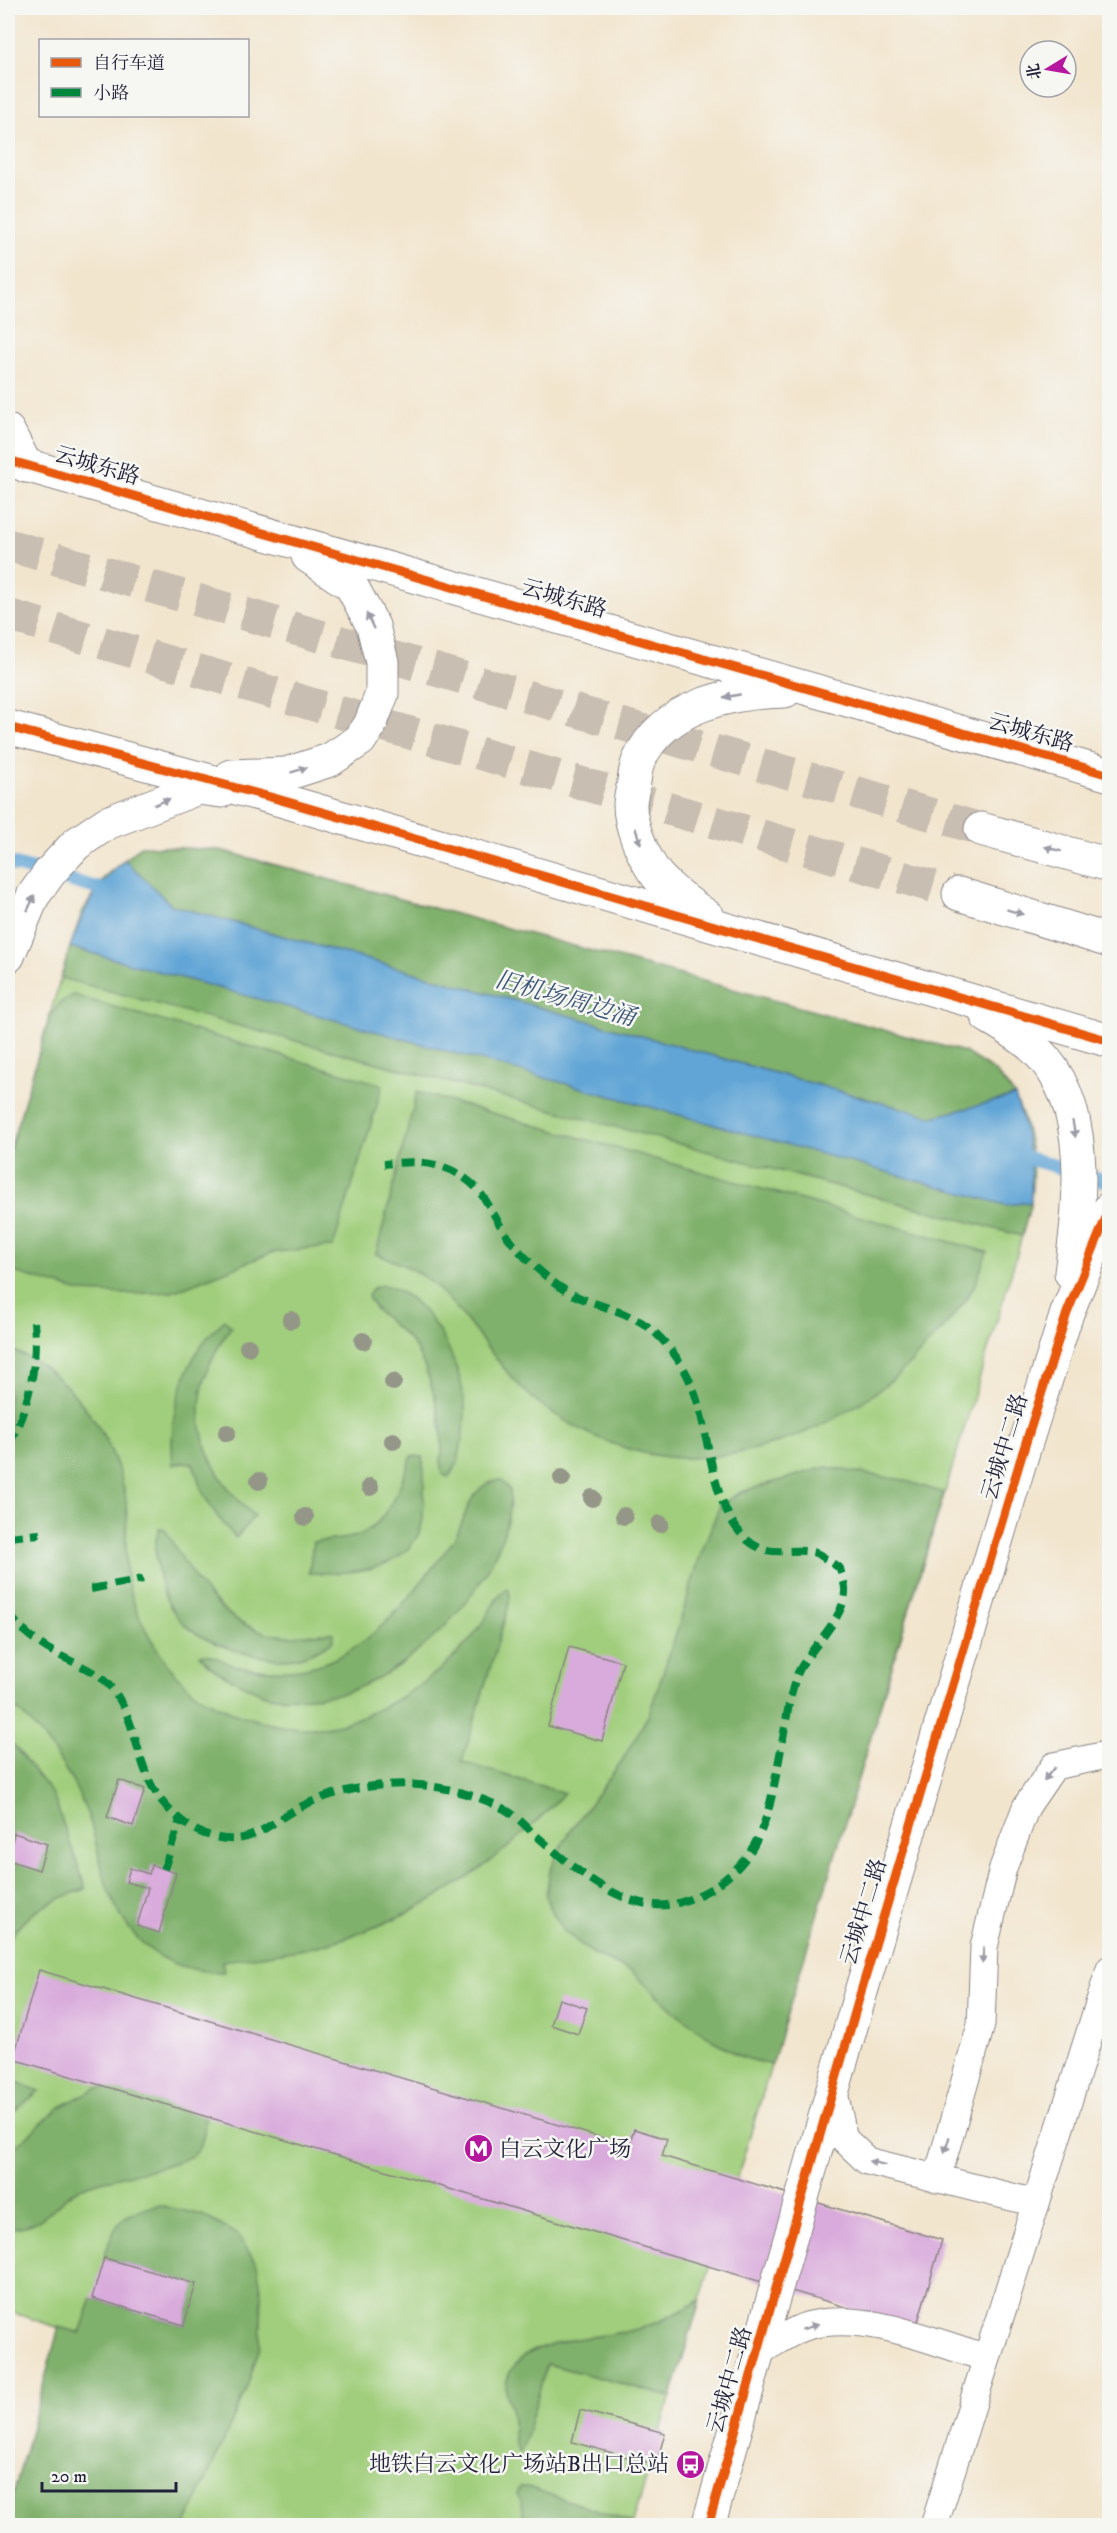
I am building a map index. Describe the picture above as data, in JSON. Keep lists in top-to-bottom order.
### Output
{
  "streets": {
    "street": ["云城东路", "云城中二路"]
  },
  "water": ["旧机场周边涌"],
  "places": {
    "metro station": ["白云文化广场"],
    "bus stop": ["地铁白云文化广场站B出口总站"]
  },
  "legend": ["自行车道", "小路"],
  "scale_bar": "20 m",
  "north": "left"
}
